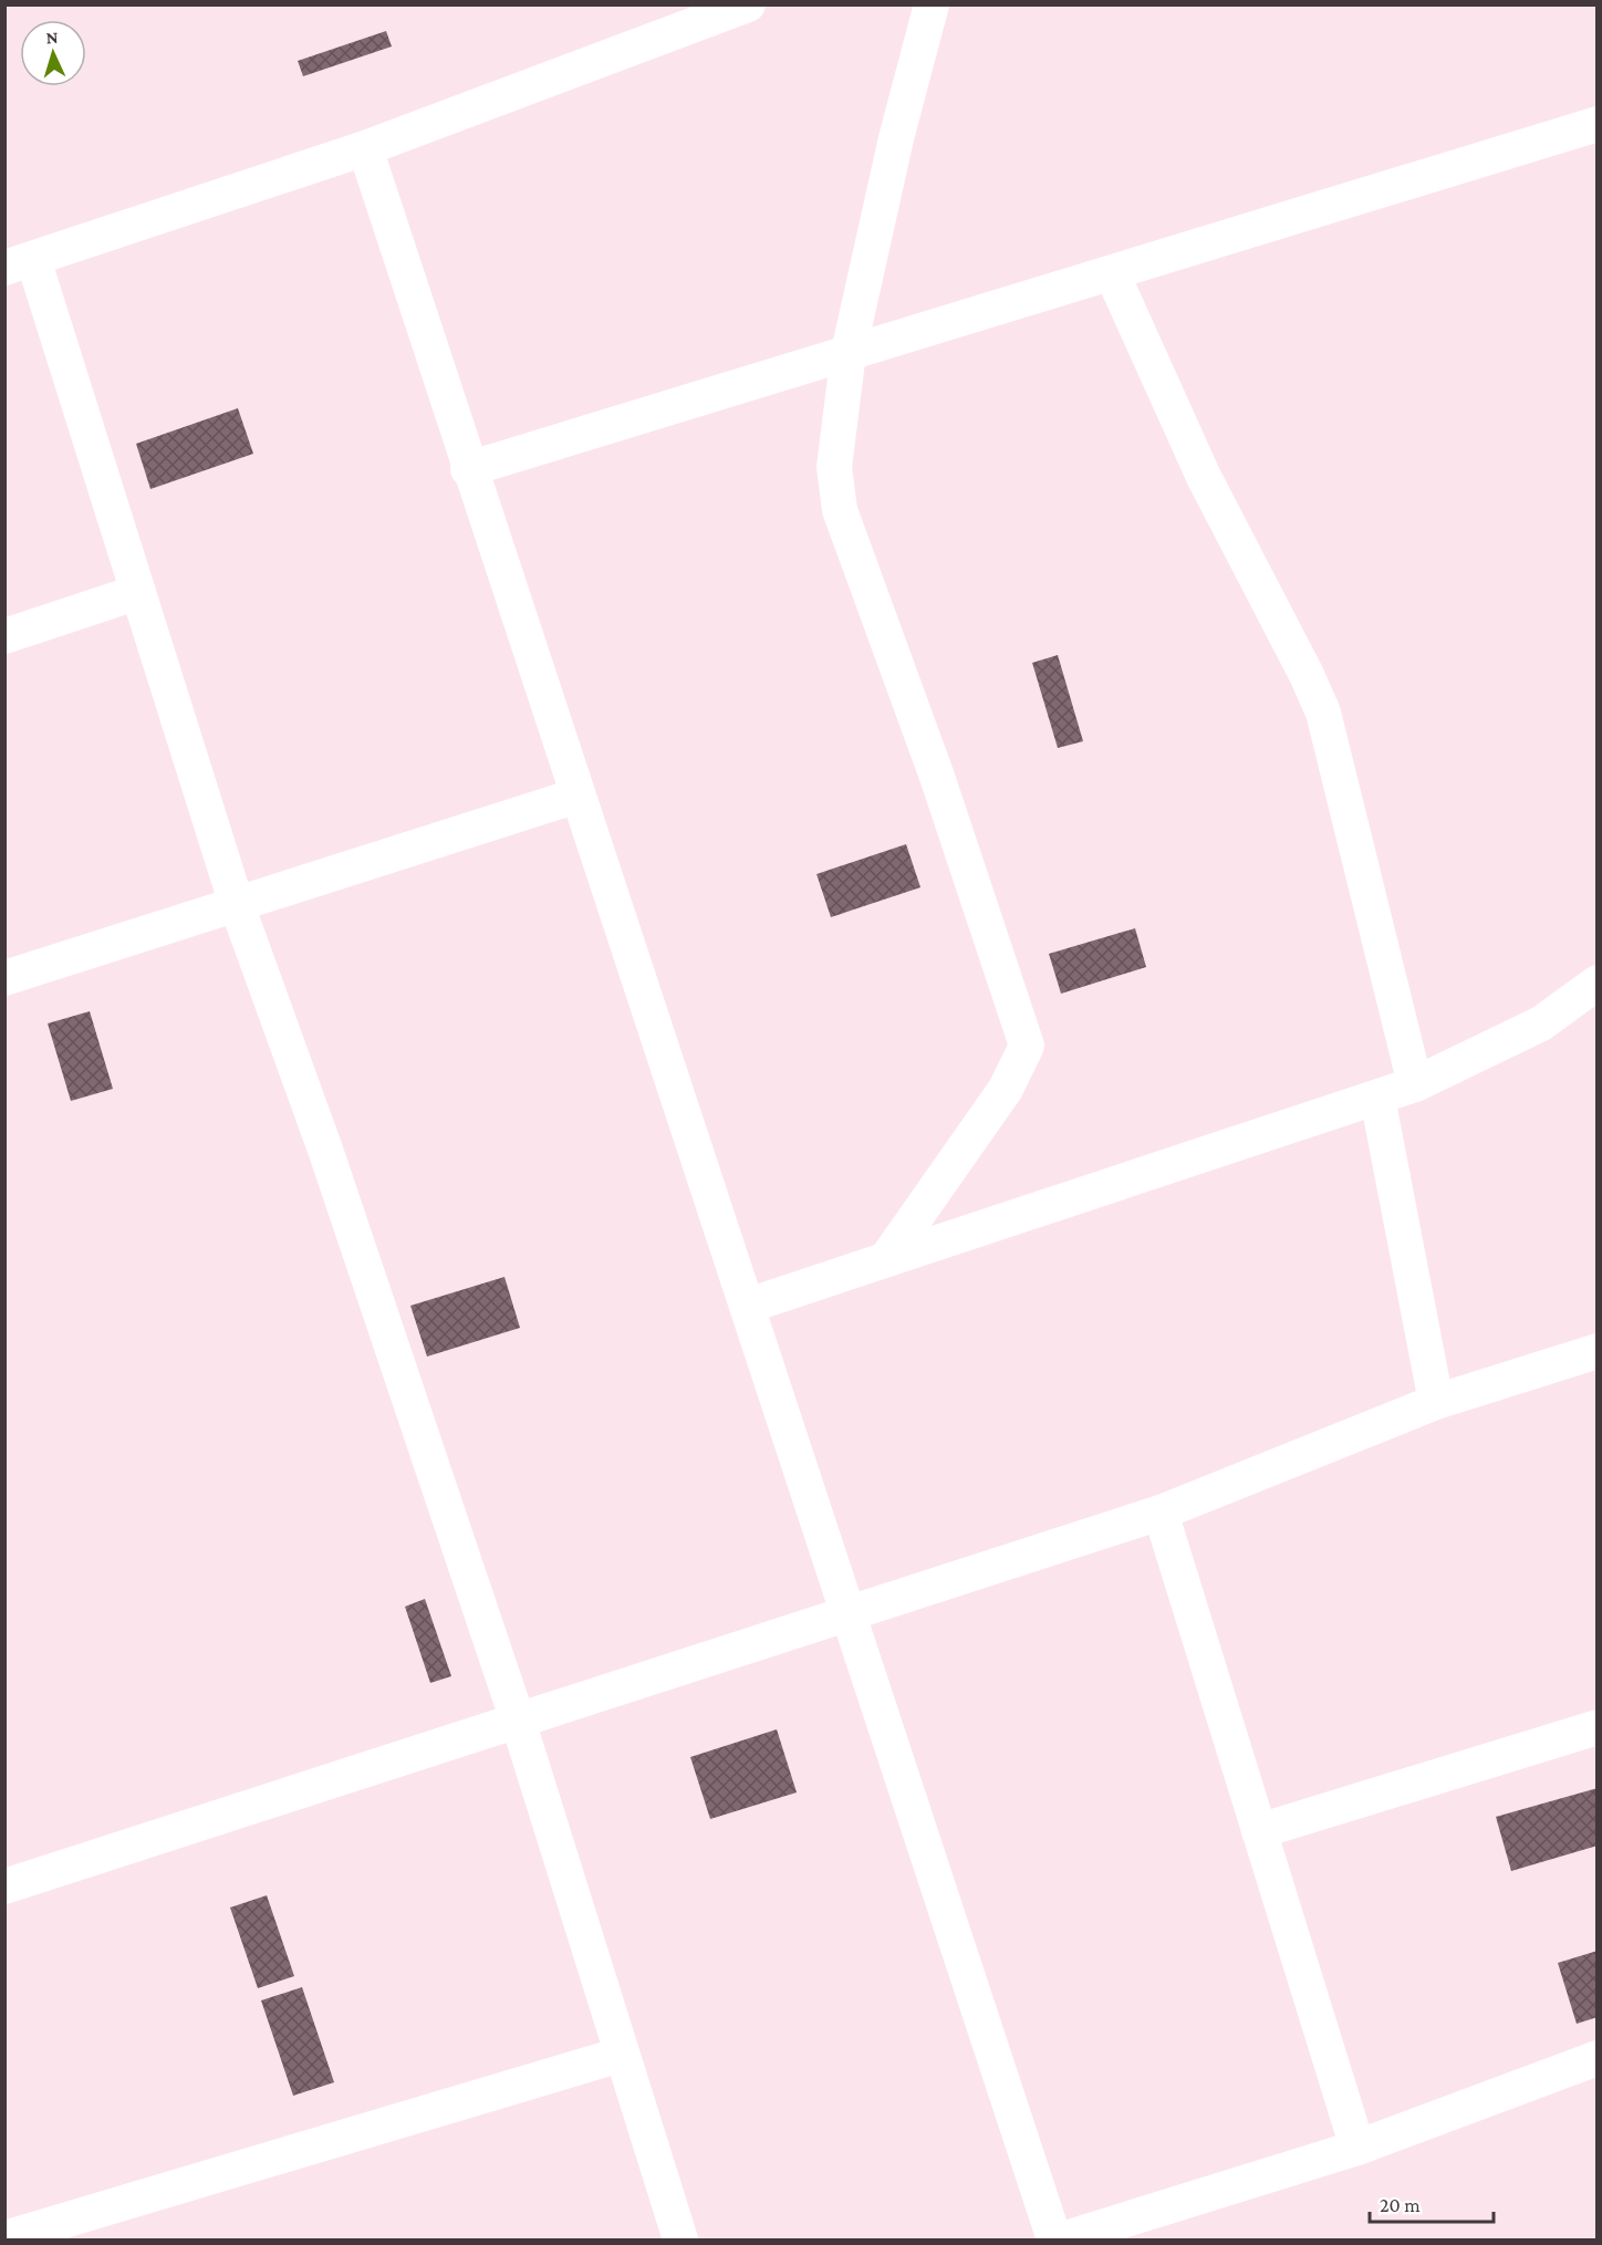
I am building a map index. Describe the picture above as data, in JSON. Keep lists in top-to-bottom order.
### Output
{
  "scale_bar": "20 m",
  "north": "top"
}
